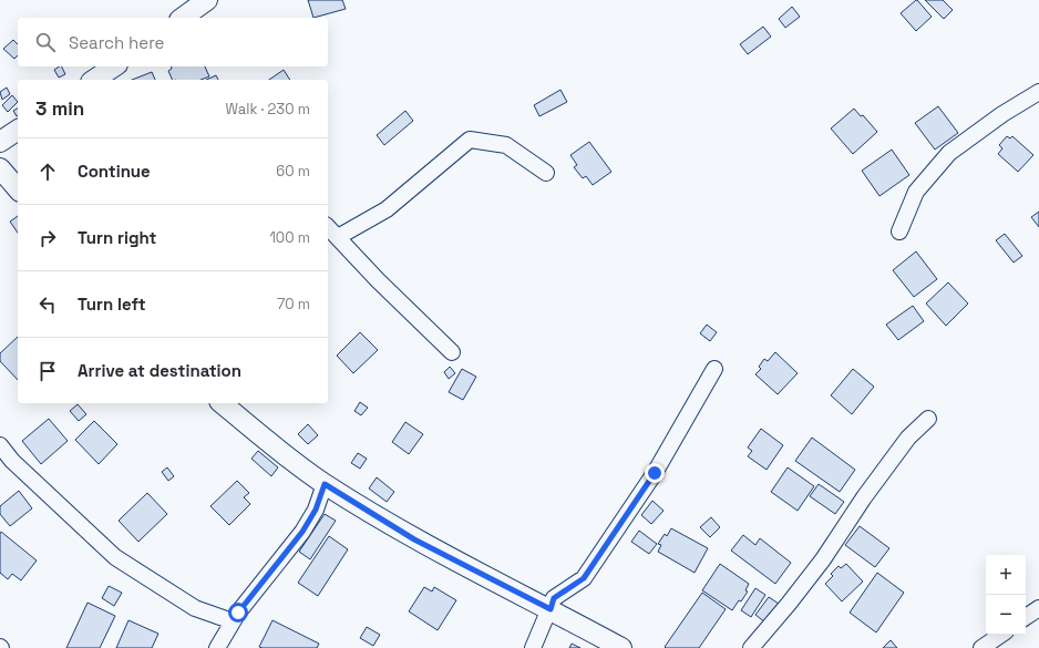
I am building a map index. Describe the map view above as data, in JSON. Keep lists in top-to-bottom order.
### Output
{
  "page": {
    "search": "Search here",
    "heading": ["3 min", "Walk · 230 m"],
    "list": [
      ["Continue", "60 m"],
      ["Turn right", "100 m"],
      ["Turn left", "70 m"],
      "Arrive at destination"
    ],
    "map_buttons": ["+", "−"]
  }
}
